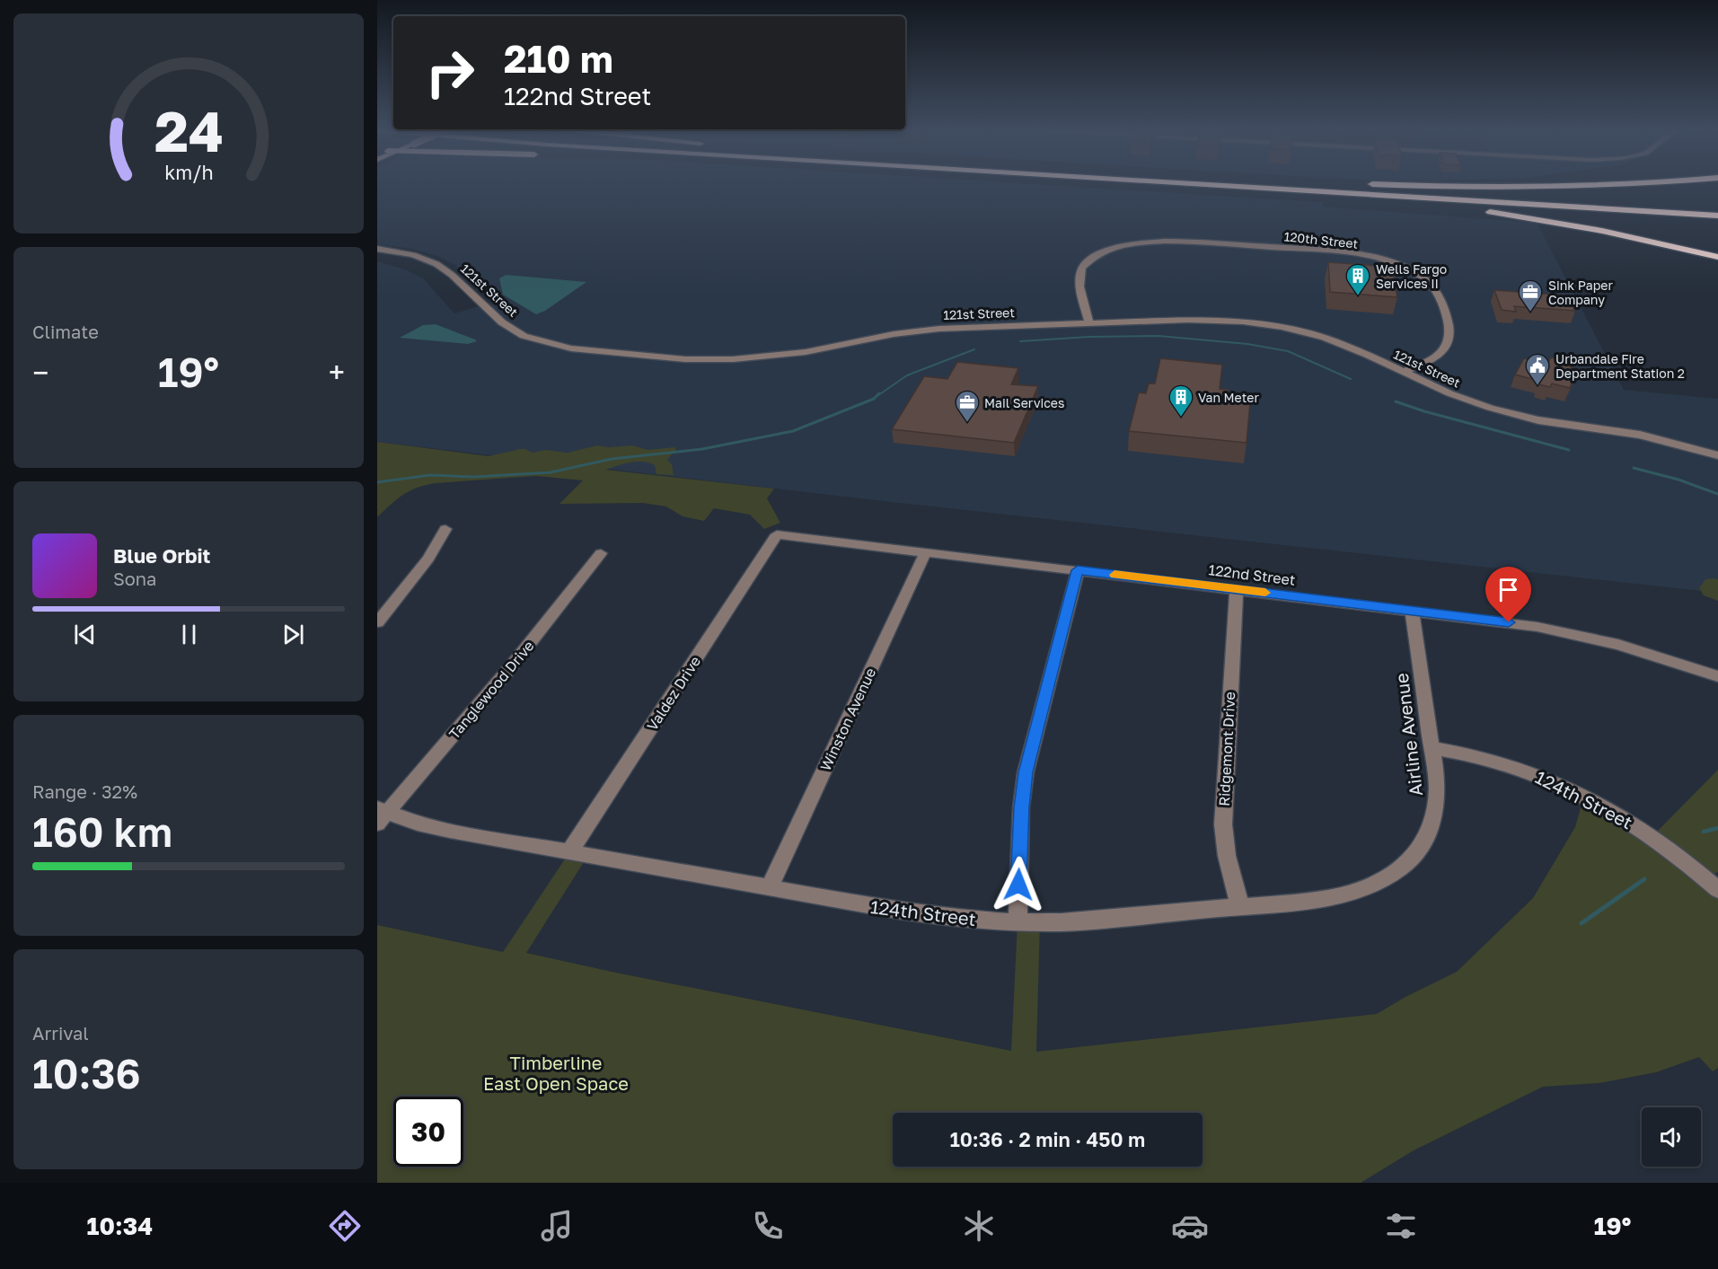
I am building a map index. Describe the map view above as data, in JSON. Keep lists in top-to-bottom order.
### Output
{
  "streets": {
    "street": [
      "120th Street",
      "121st Street",
      "122nd Street",
      "Tanglewood Drive",
      "Valdez Drive",
      "Winston Avenue",
      "Airline Avenue",
      "Ridgemont Drive",
      "124th Street"
    ]
  },
  "crossings": [
    ["120th Street", "121st Street"],
    ["122nd Street", "Valdez Drive"],
    ["122nd Street", "Winston Avenue"],
    ["122nd Street", "Airline Avenue"],
    ["122nd Street", "Ridgemont Drive"],
    ["Tanglewood Drive", "124th Street"],
    ["Valdez Drive", "124th Street"],
    ["Winston Avenue", "124th Street"],
    ["Airline Avenue", "Ridgemont Drive"],
    ["Airline Avenue", "124th Street"],
    ["Ridgemont Drive", "124th Street"]
  ],
  "parks": ["Timberline East Open Space"],
  "places": {
    "building": ["Wells Fargo Services II", "Van Meter"],
    "office": ["Sink Paper Company", "Mail Services"],
    "public building": ["Urbandale Fire Department Station 2"]
  },
  "page": {
    "turn": ["210 m", "122nd Street"],
    "tile": [
      "Climate",
      ["Range · 32%", "160 km"],
      ["Arrival", "10:36"]
    ],
    "heat": ["−", "19°", "+"],
    "song": ["Blue Orbit", "Sona"],
    "limit": "30",
    "trip": "10:36 · 2 min · 450 m",
    "tabs": ["10:34", "19°"],
    "gauge": ["24", "km/h"]
  }
}
